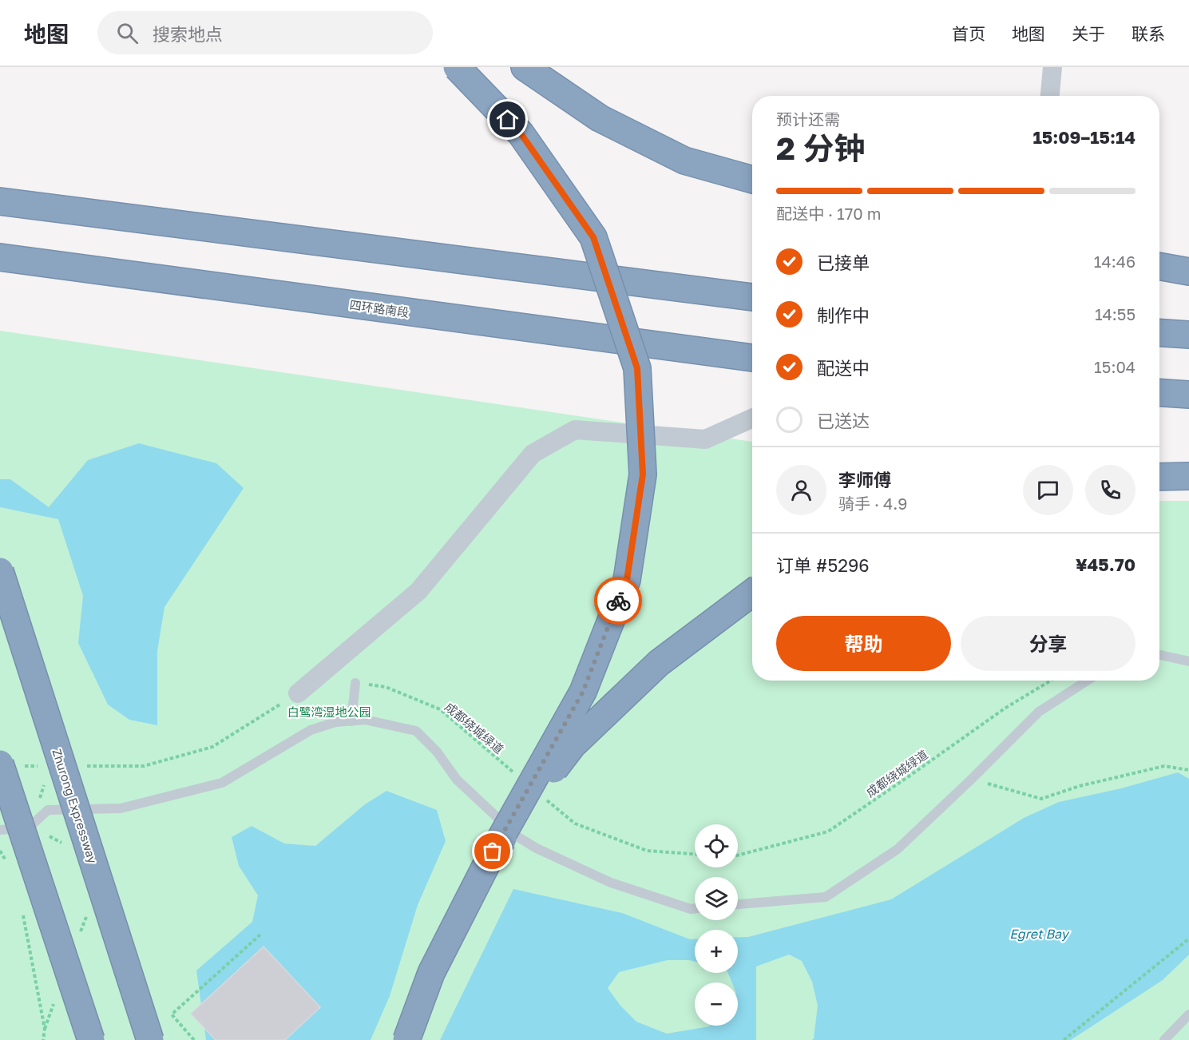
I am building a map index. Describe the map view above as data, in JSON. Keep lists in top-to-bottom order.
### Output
{
  "streets": {
    "highway": ["四环路南段", "Zhurong Expressway"],
    "path": ["成都绕城绿道"]
  },
  "water": ["Egret Bay"],
  "parks": ["白鹭湾湿地公园"],
  "page": {
    "header": "地图",
    "search": "搜索地点",
    "nav": [
      "首页",
      "地图",
      "关于",
      "联系"
    ],
    "heading": ["2 分钟", "预计还需", "15:09–15:14"],
    "panel": [
      "李师傅",
      "骑手 · 4.9",
      "订单 #5296",
      "¥45.70"
    ],
    "bar": "配送中 · 170 m",
    "list": [
      ["已接单", "14:46"],
      ["制作中", "14:55"],
      ["配送中", "15:04"],
      "已送达"
    ],
    "buttons": ["帮助", "分享"],
    "map_buttons": ["+", "−"]
  }
}
